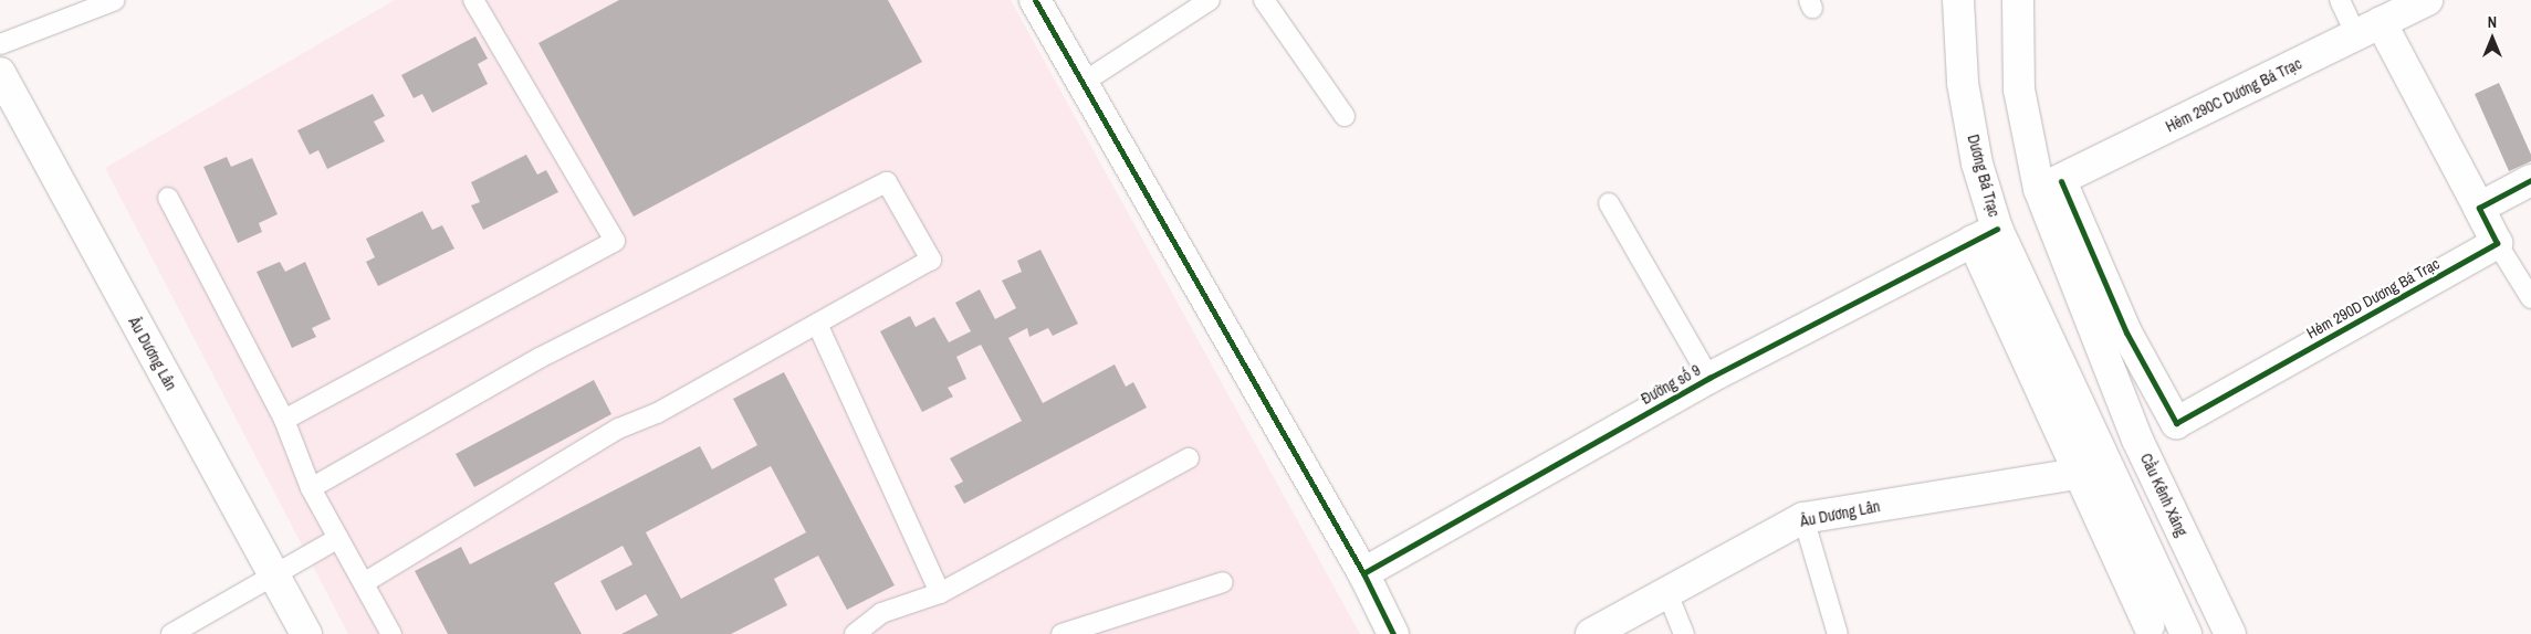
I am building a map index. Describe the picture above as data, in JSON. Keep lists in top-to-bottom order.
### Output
{
  "streets": {
    "street": [
      "Hẻm 290C Dương Bá Trạc",
      "Dương Bá Trạc",
      "Hẻm 290D Dương Bá Trạc",
      "Âu Dương Lân",
      "Đường số 9",
      "Cầu Kênh Xáng"
    ]
  },
  "crossings": [
    ["Hẻm 290C Dương Bá Trạc", "Hẻm 290D Dương Bá Trạc"],
    ["Hẻm 290C Dương Bá Trạc", "Cầu Kênh Xáng"],
    ["Dương Bá Trạc", "Đường số 9"],
    ["Hẻm 290D Dương Bá Trạc", "Cầu Kênh Xáng"]
  ],
  "north": "top"
}
